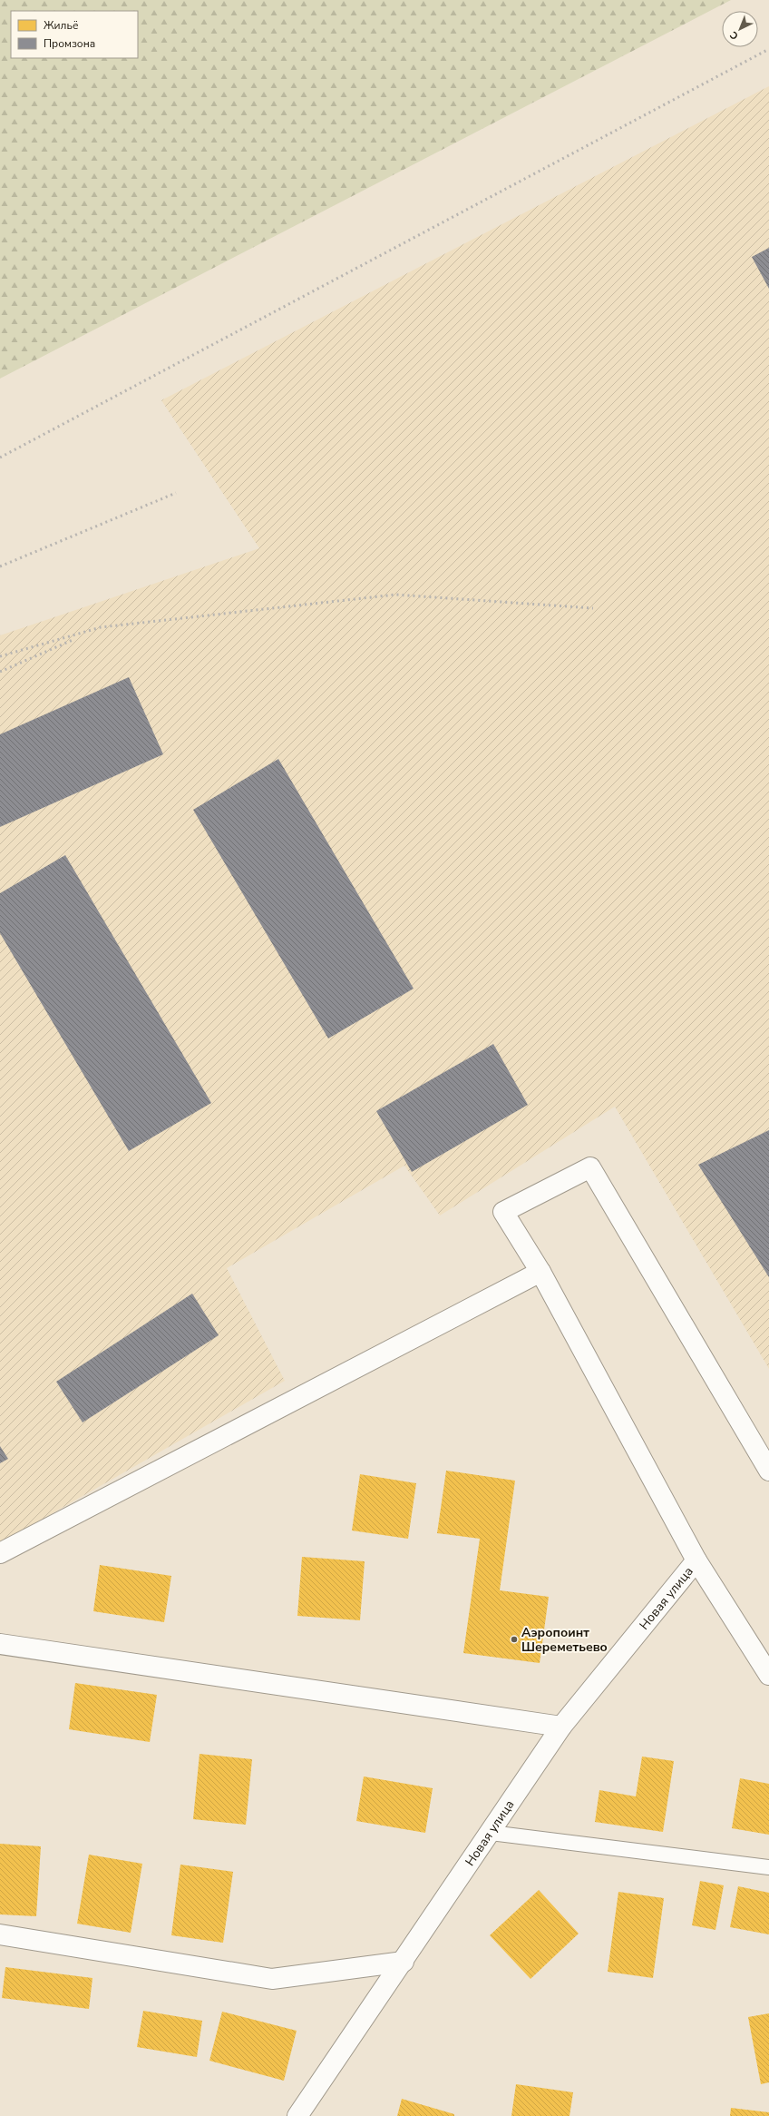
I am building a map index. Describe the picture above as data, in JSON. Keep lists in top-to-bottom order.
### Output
{
  "streets": {
    "street": ["Новая улица"]
  },
  "places": ["Аэропоинт Шереметьево"],
  "legend": ["Жильё", "Промзона"],
  "north": "bottom left"
}
